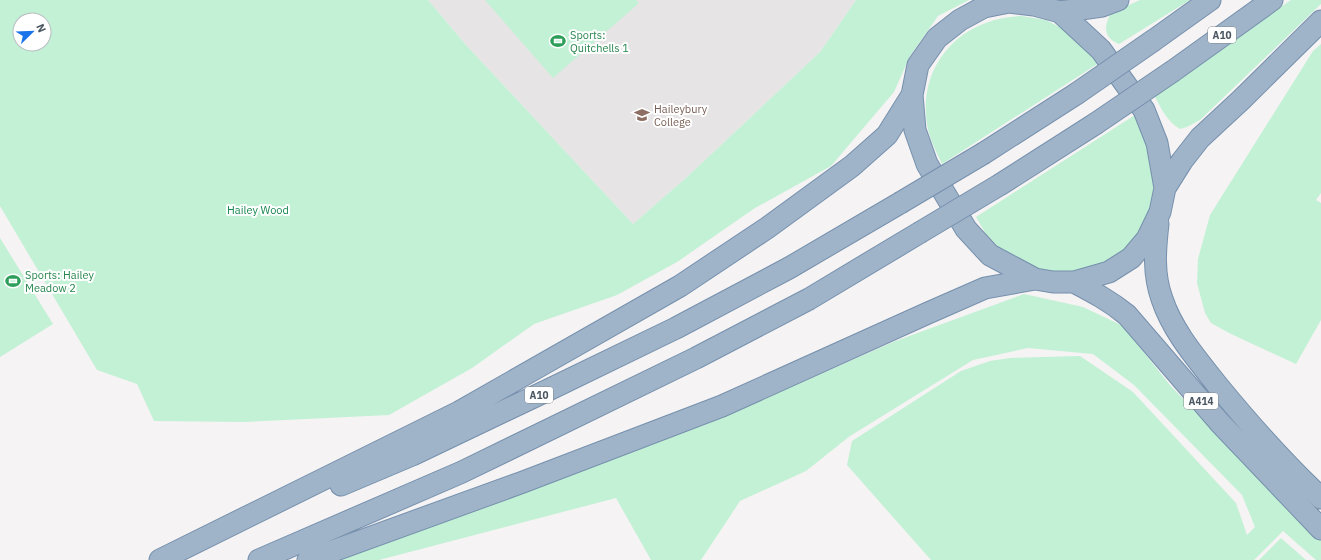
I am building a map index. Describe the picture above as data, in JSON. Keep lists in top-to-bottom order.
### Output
{
  "streets": {
    "highway": ["A10", "A414"]
  },
  "parks": ["Hailey Wood"],
  "places": {
    "sports": ["Sports: Quitchells 1", "Sports: Hailey Meadow 2"],
    "school or university": ["Haileybury College"]
  },
  "north": "top right"
}
